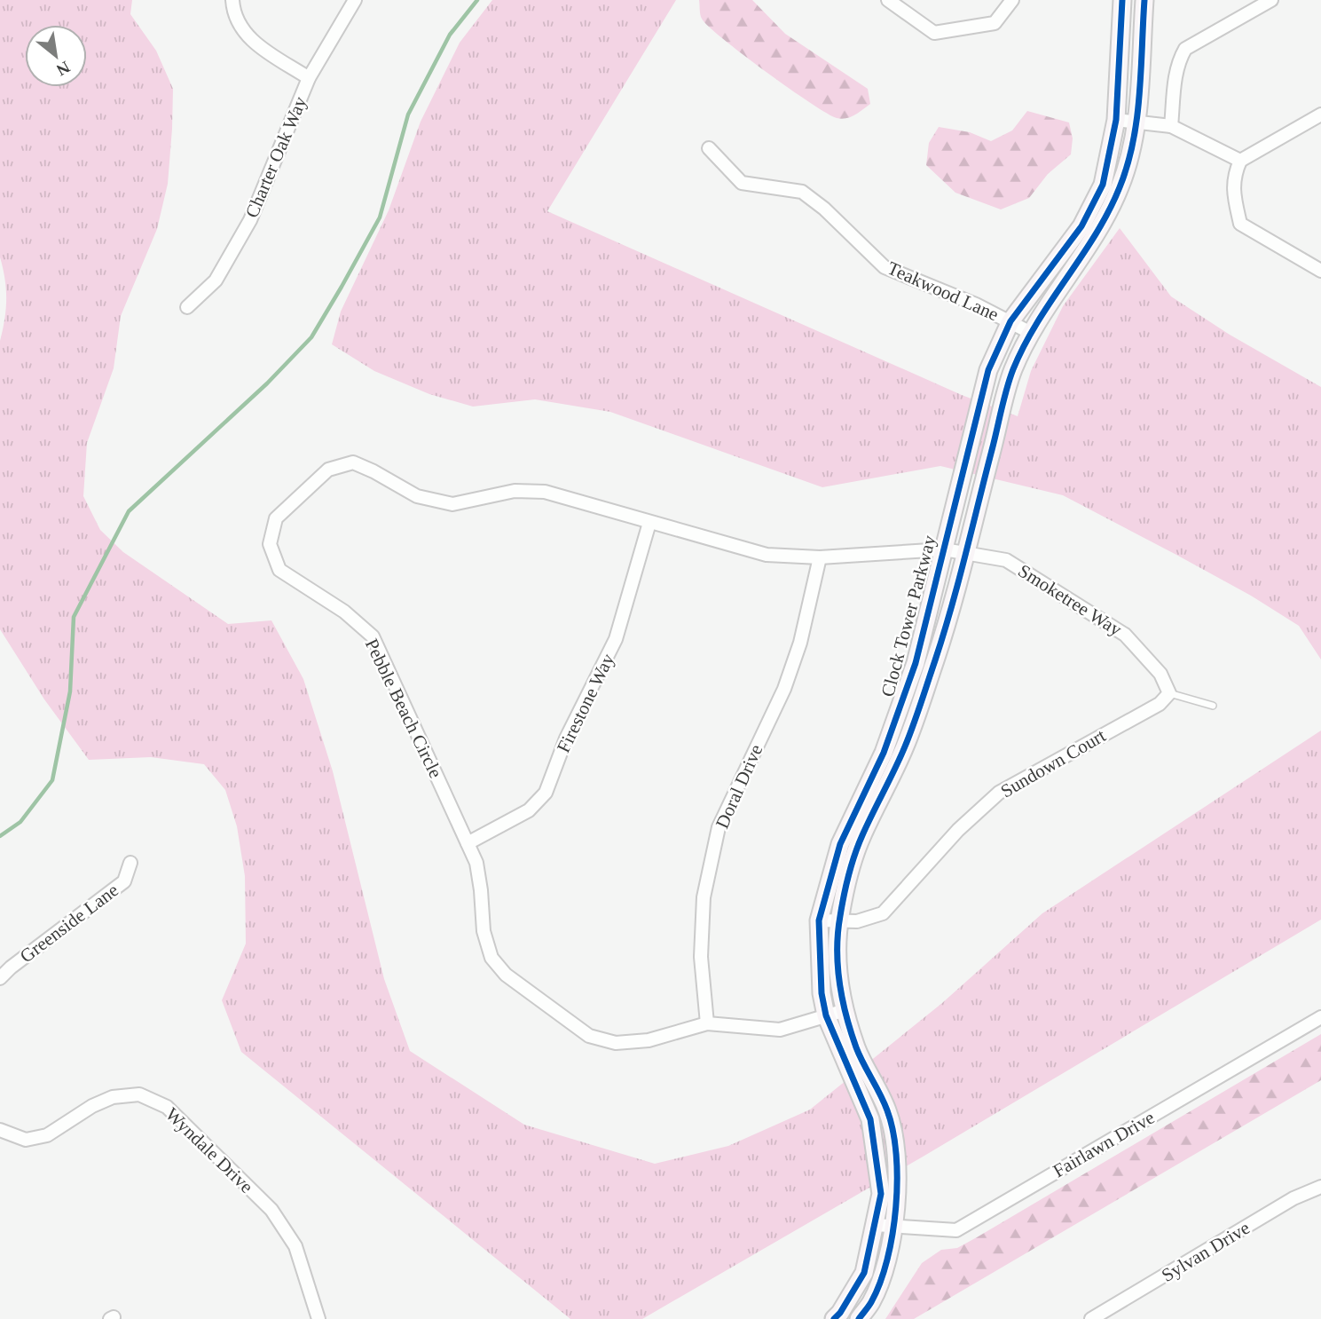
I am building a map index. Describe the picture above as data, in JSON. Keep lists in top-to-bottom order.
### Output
{
  "streets": {
    "street": [
      "Charter Oak Way",
      "Teakwood Lane",
      "Smoketree Way",
      "Clock Tower Parkway",
      "Firestone Way",
      "Pebble Beach Circle",
      "Sundown Court",
      "Doral Drive",
      "Greenside Lane",
      "Fairlawn Drive",
      "Wyndale Drive",
      "Sylvan Drive"
    ]
  },
  "crossings": [
    ["Teakwood Lane", "Clock Tower Parkway"],
    ["Smoketree Way", "Clock Tower Parkway"],
    ["Smoketree Way", "Pebble Beach Circle"],
    ["Smoketree Way", "Sundown Court"],
    ["Clock Tower Parkway", "Pebble Beach Circle"],
    ["Clock Tower Parkway", "Sundown Court"],
    ["Clock Tower Parkway", "Fairlawn Drive"],
    ["Firestone Way", "Pebble Beach Circle"],
    ["Pebble Beach Circle", "Doral Drive"]
  ],
  "north": "bottom right"
}
